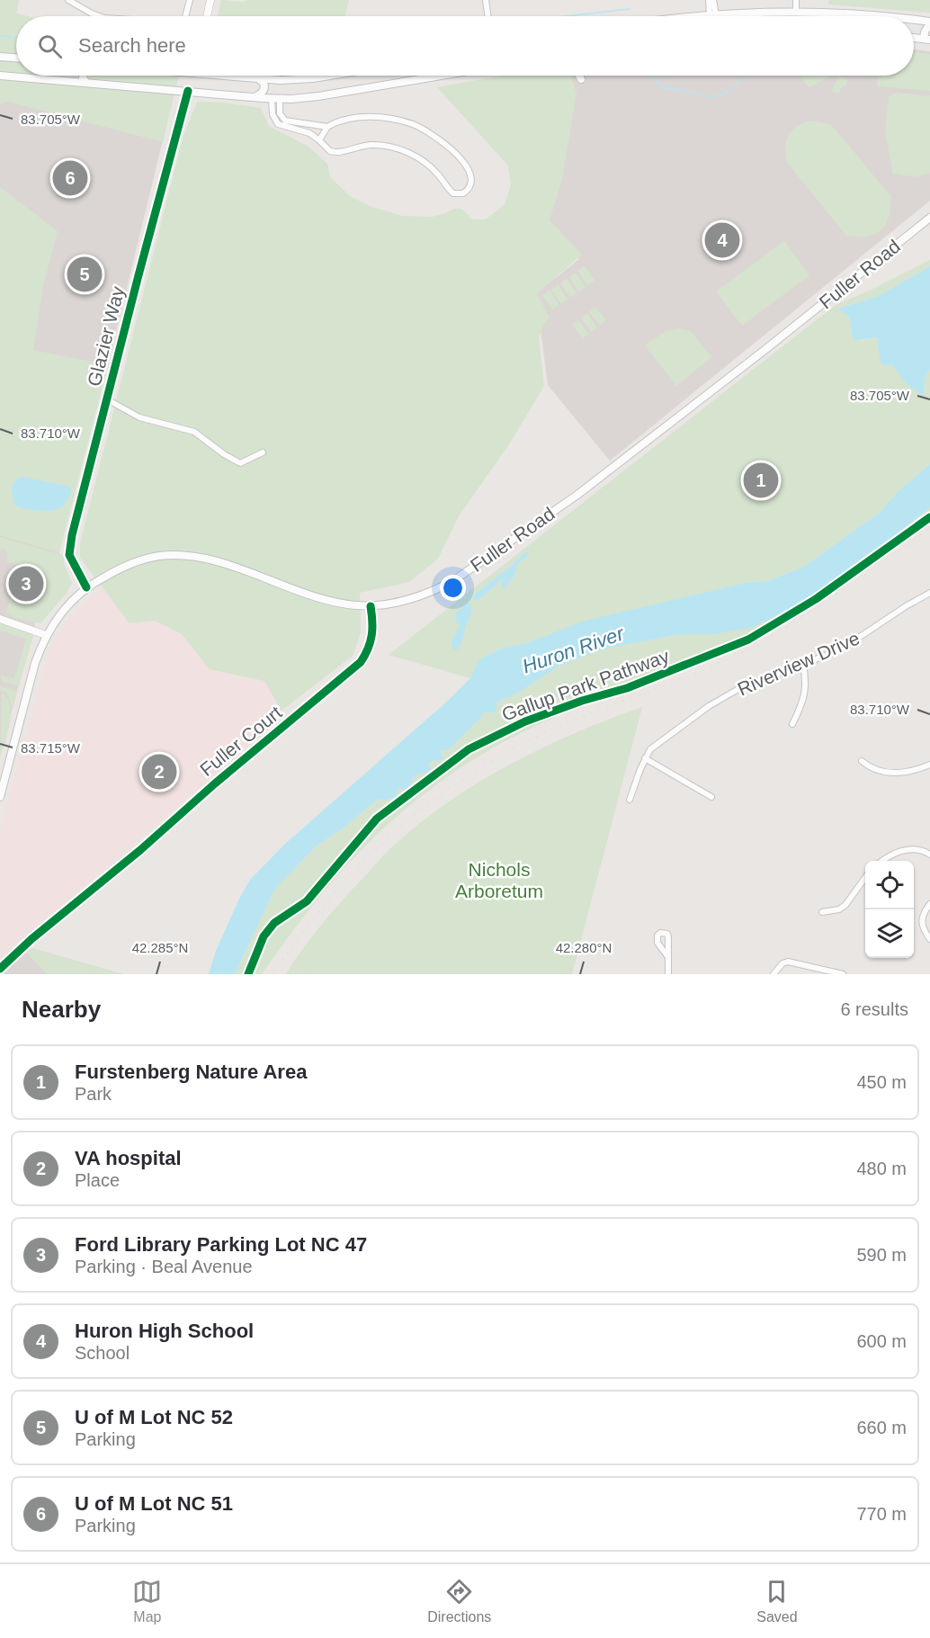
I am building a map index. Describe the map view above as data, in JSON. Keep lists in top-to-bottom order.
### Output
{
  "streets": {
    "main road": ["Fuller Road"],
    "street": ["Glazier Way", "Riverview Drive", "Fuller Court"],
    "cycle path": ["Gallup Park Pathway"]
  },
  "crossings": [
    ["Fuller Road", "Glazier Way"],
    ["Fuller Road", "Fuller Court"]
  ],
  "water": ["Huron River"],
  "parks": ["Nichols Arboretum"],
  "page": {
    "search": "Search here",
    "pins": [
      "6",
      "4",
      "5",
      "1",
      "3",
      "2"
    ],
    "heading": ["Nearby", "6 results"],
    "list": [
      {
        "mark": "1",
        "name": "Furstenberg Nature Area",
        "note": "Park",
        "value": "450 m"
      },
      {
        "mark": "2",
        "name": "VA hospital",
        "note": "Place",
        "value": "480 m"
      },
      {
        "mark": "3",
        "name": "Ford Library Parking Lot NC 47",
        "note": "Parking · Beal Avenue",
        "value": "590 m"
      },
      {
        "mark": "4",
        "name": "Huron High School",
        "note": "School",
        "value": "600 m"
      },
      {
        "mark": "5",
        "name": "U of M Lot NC 52",
        "note": "Parking",
        "value": "660 m"
      },
      {
        "mark": "6",
        "name": "U of M Lot NC 51",
        "note": "Parking",
        "value": "770 m"
      }
    ],
    "nav": ["Map", "Directions", "Saved"]
  },
  "coordinates": [
    "83.705°W",
    "83.710°W",
    "83.715°W",
    "42.285°N",
    "42.280°N"
  ]
}
